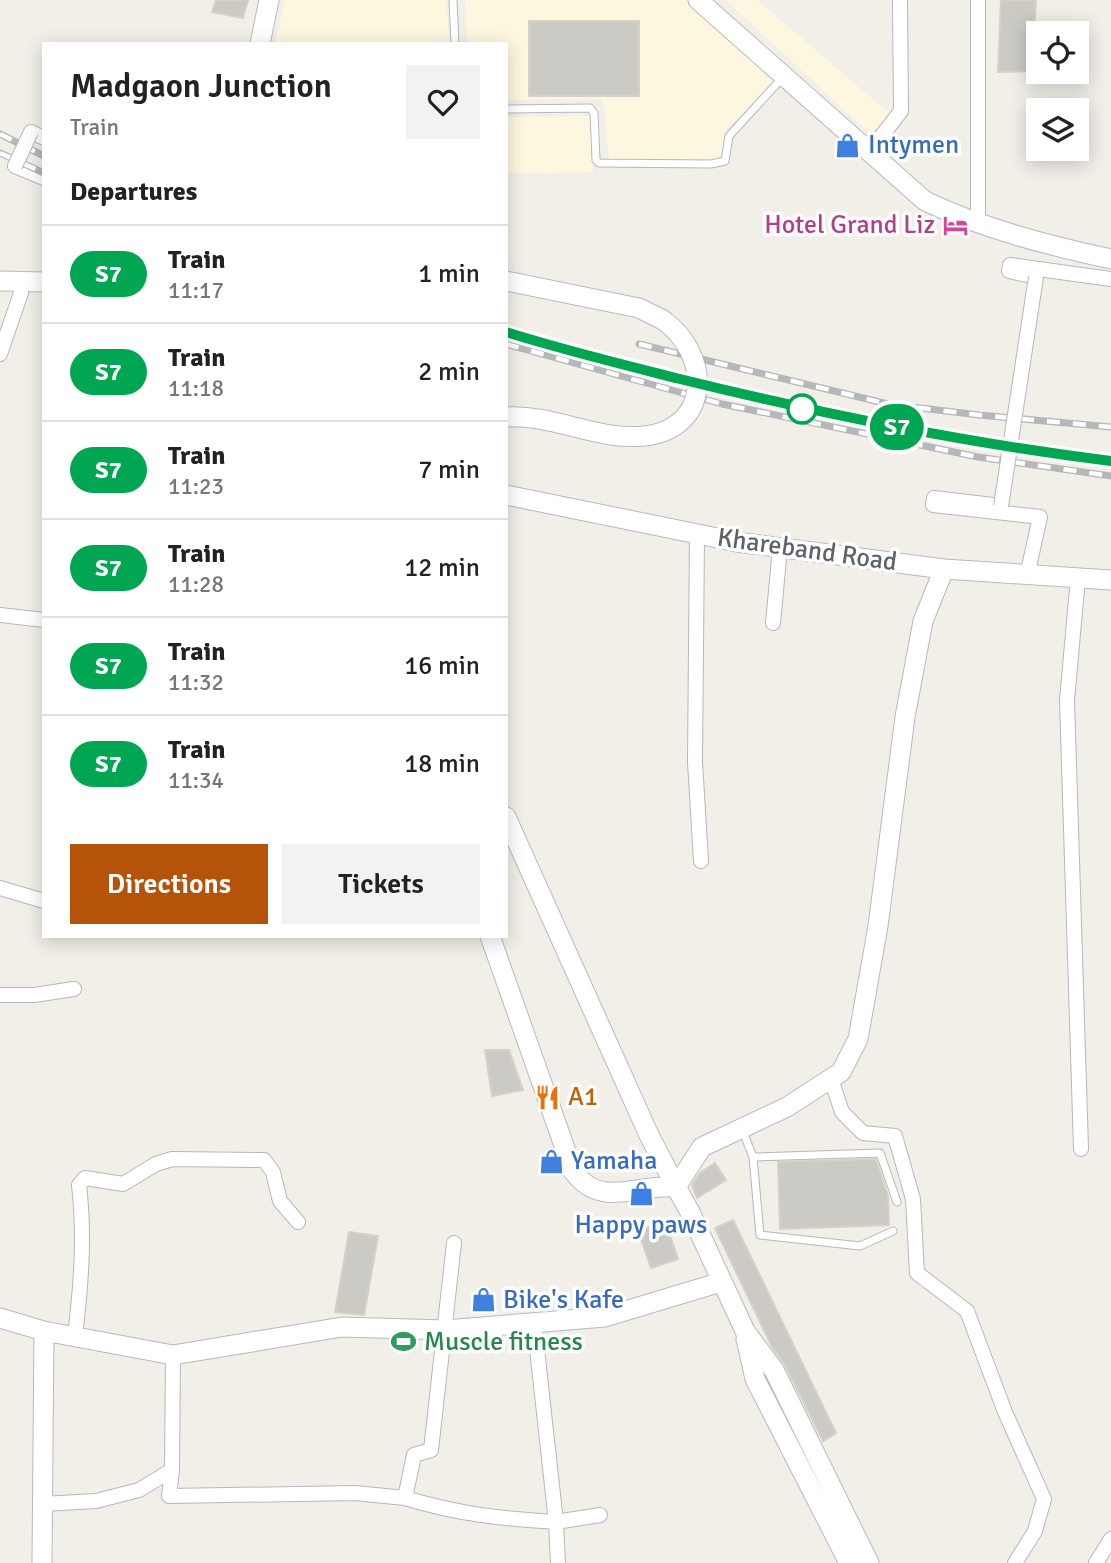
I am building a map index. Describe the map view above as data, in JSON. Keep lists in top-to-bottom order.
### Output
{
  "streets": {
    "main road": ["Khareband Road"]
  },
  "places": {
    "shop": [
      "Intymen",
      "Yamaha",
      "Happy paws",
      "Bike's Kafe"
    ],
    "hotel": ["Hotel Grand Liz"],
    "restaurant": ["A1"],
    "sports": ["Muscle fitness"]
  },
  "page": {
    "on_map": "S7",
    "heading": [
      ["Madgaon Junction", "Train"],
      "Departures"
    ],
    "list": [
      {
        "mark": "S7",
        "name": "Train",
        "note": "11:17",
        "value": "1 min"
      },
      {
        "mark": "S7",
        "name": "Train",
        "note": "11:18",
        "value": "2 min"
      },
      {
        "mark": "S7",
        "name": "Train",
        "note": "11:23",
        "value": "7 min"
      },
      {
        "mark": "S7",
        "name": "Train",
        "note": "11:28",
        "value": "12 min"
      },
      {
        "mark": "S7",
        "name": "Train",
        "note": "11:32",
        "value": "16 min"
      },
      {
        "mark": "S7",
        "name": "Train",
        "note": "11:34",
        "value": "18 min"
      }
    ],
    "buttons": ["Directions", "Tickets"]
  }
}
